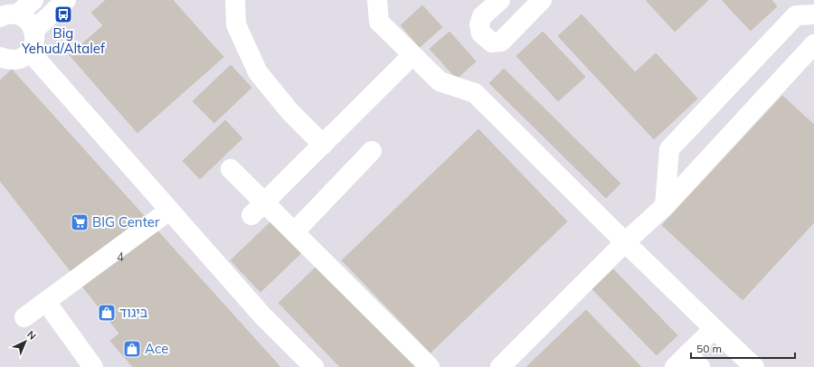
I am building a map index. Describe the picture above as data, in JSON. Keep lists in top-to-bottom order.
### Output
{
  "places": {
    "bus stop": ["Big Yehud/Altalef"],
    "supermarket": ["BIG Center"],
    "shop": ["ביגוד", "Ace"]
  },
  "house_numbers": ["4"],
  "scale_bar": "50 m",
  "north": "top right"
}
